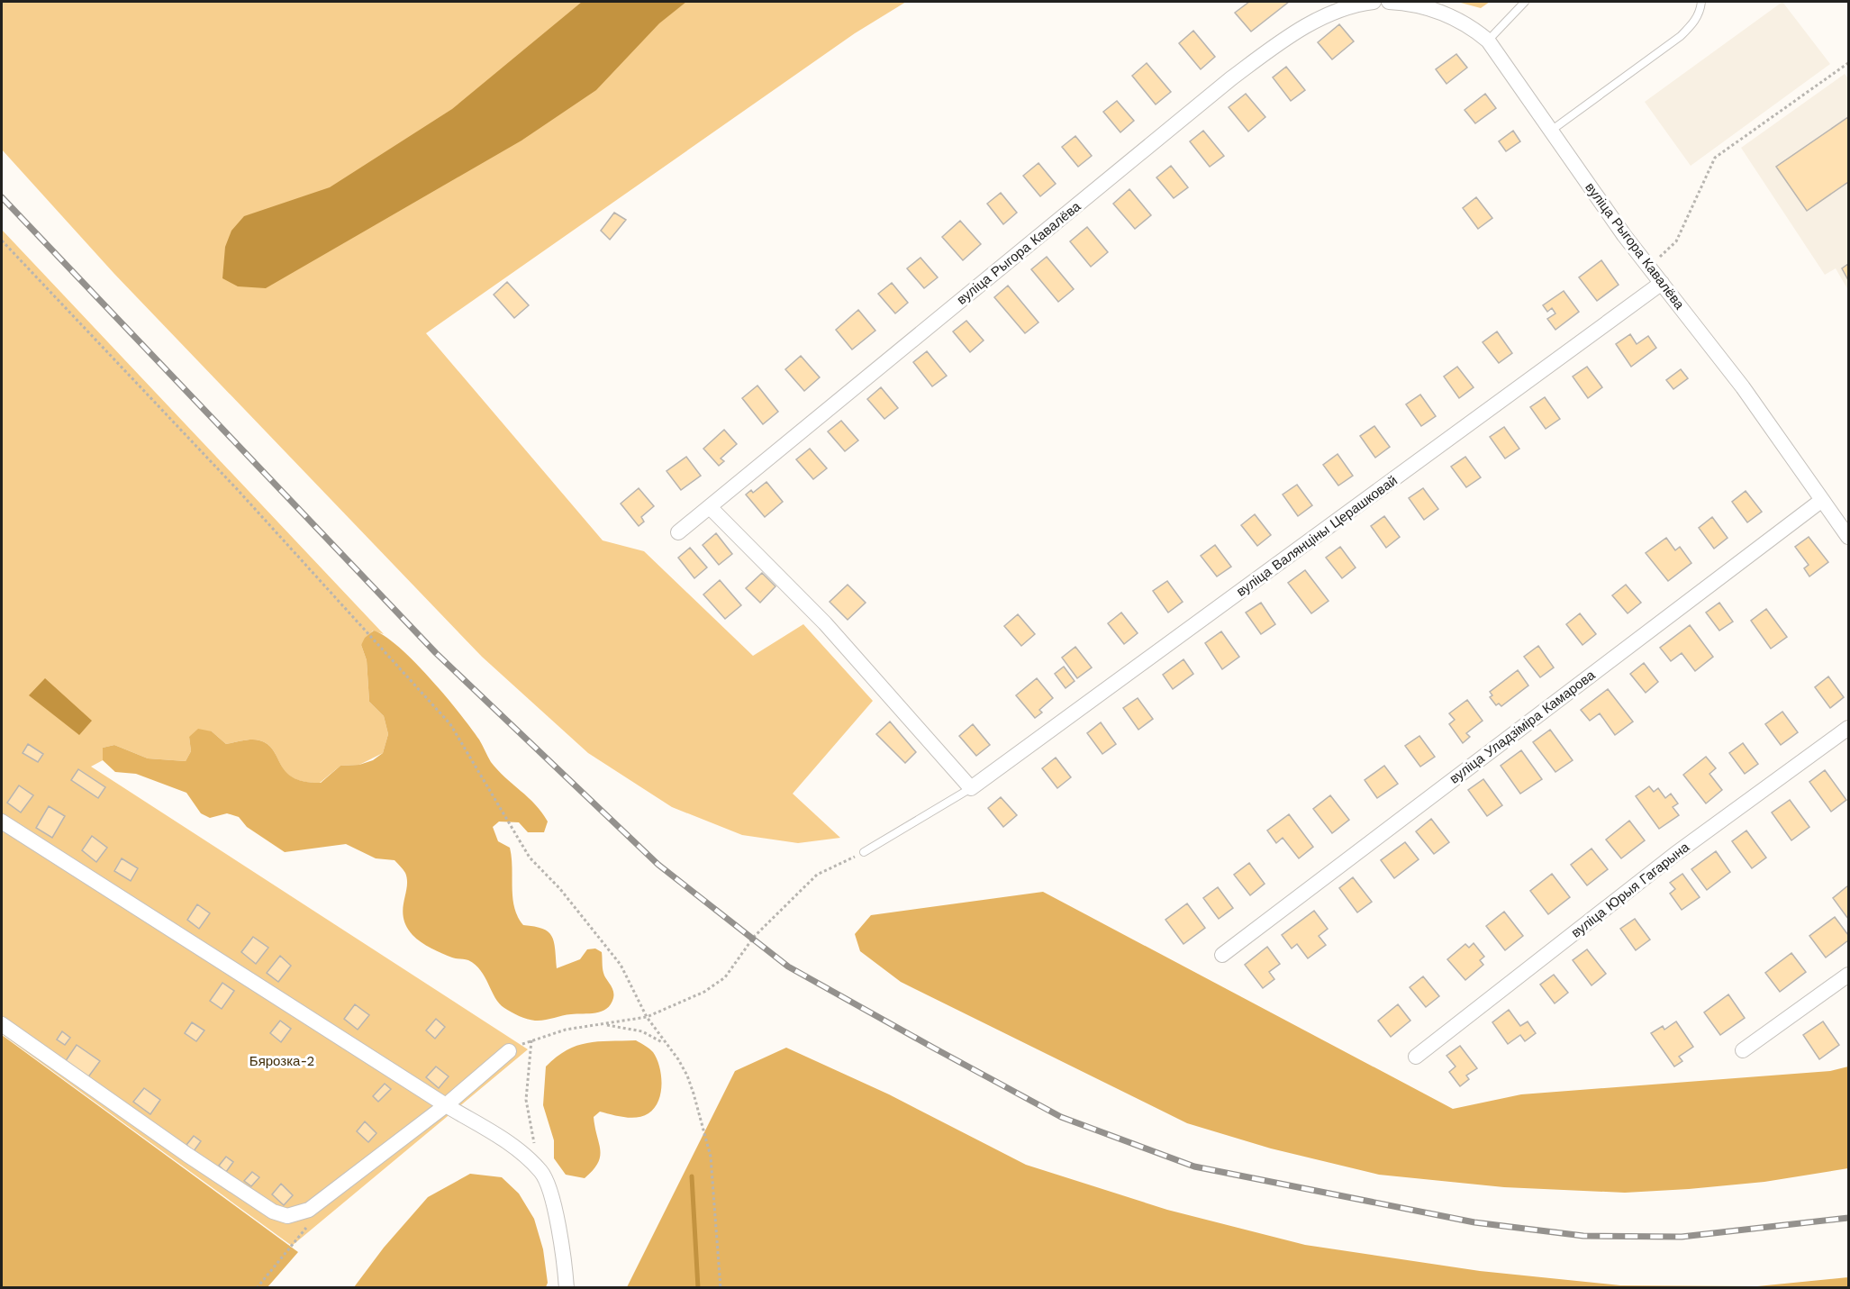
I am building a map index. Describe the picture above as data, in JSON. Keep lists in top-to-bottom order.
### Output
{
  "streets": {
    "street": [
      "вуліца Рыгора Кавалёва",
      "вуліца Валянціны Церашковай",
      "вуліца Уладзіміра Камарова",
      "вуліца Юрыя Гагарына"
    ]
  },
  "crossings": [
    ["вуліца Рыгора Кавалёва", "вуліца Валянціны Церашковай"],
    ["вуліца Рыгора Кавалёва", "вуліца Уладзіміра Камарова"]
  ],
  "parks": ["Бярозка-2"]
}
